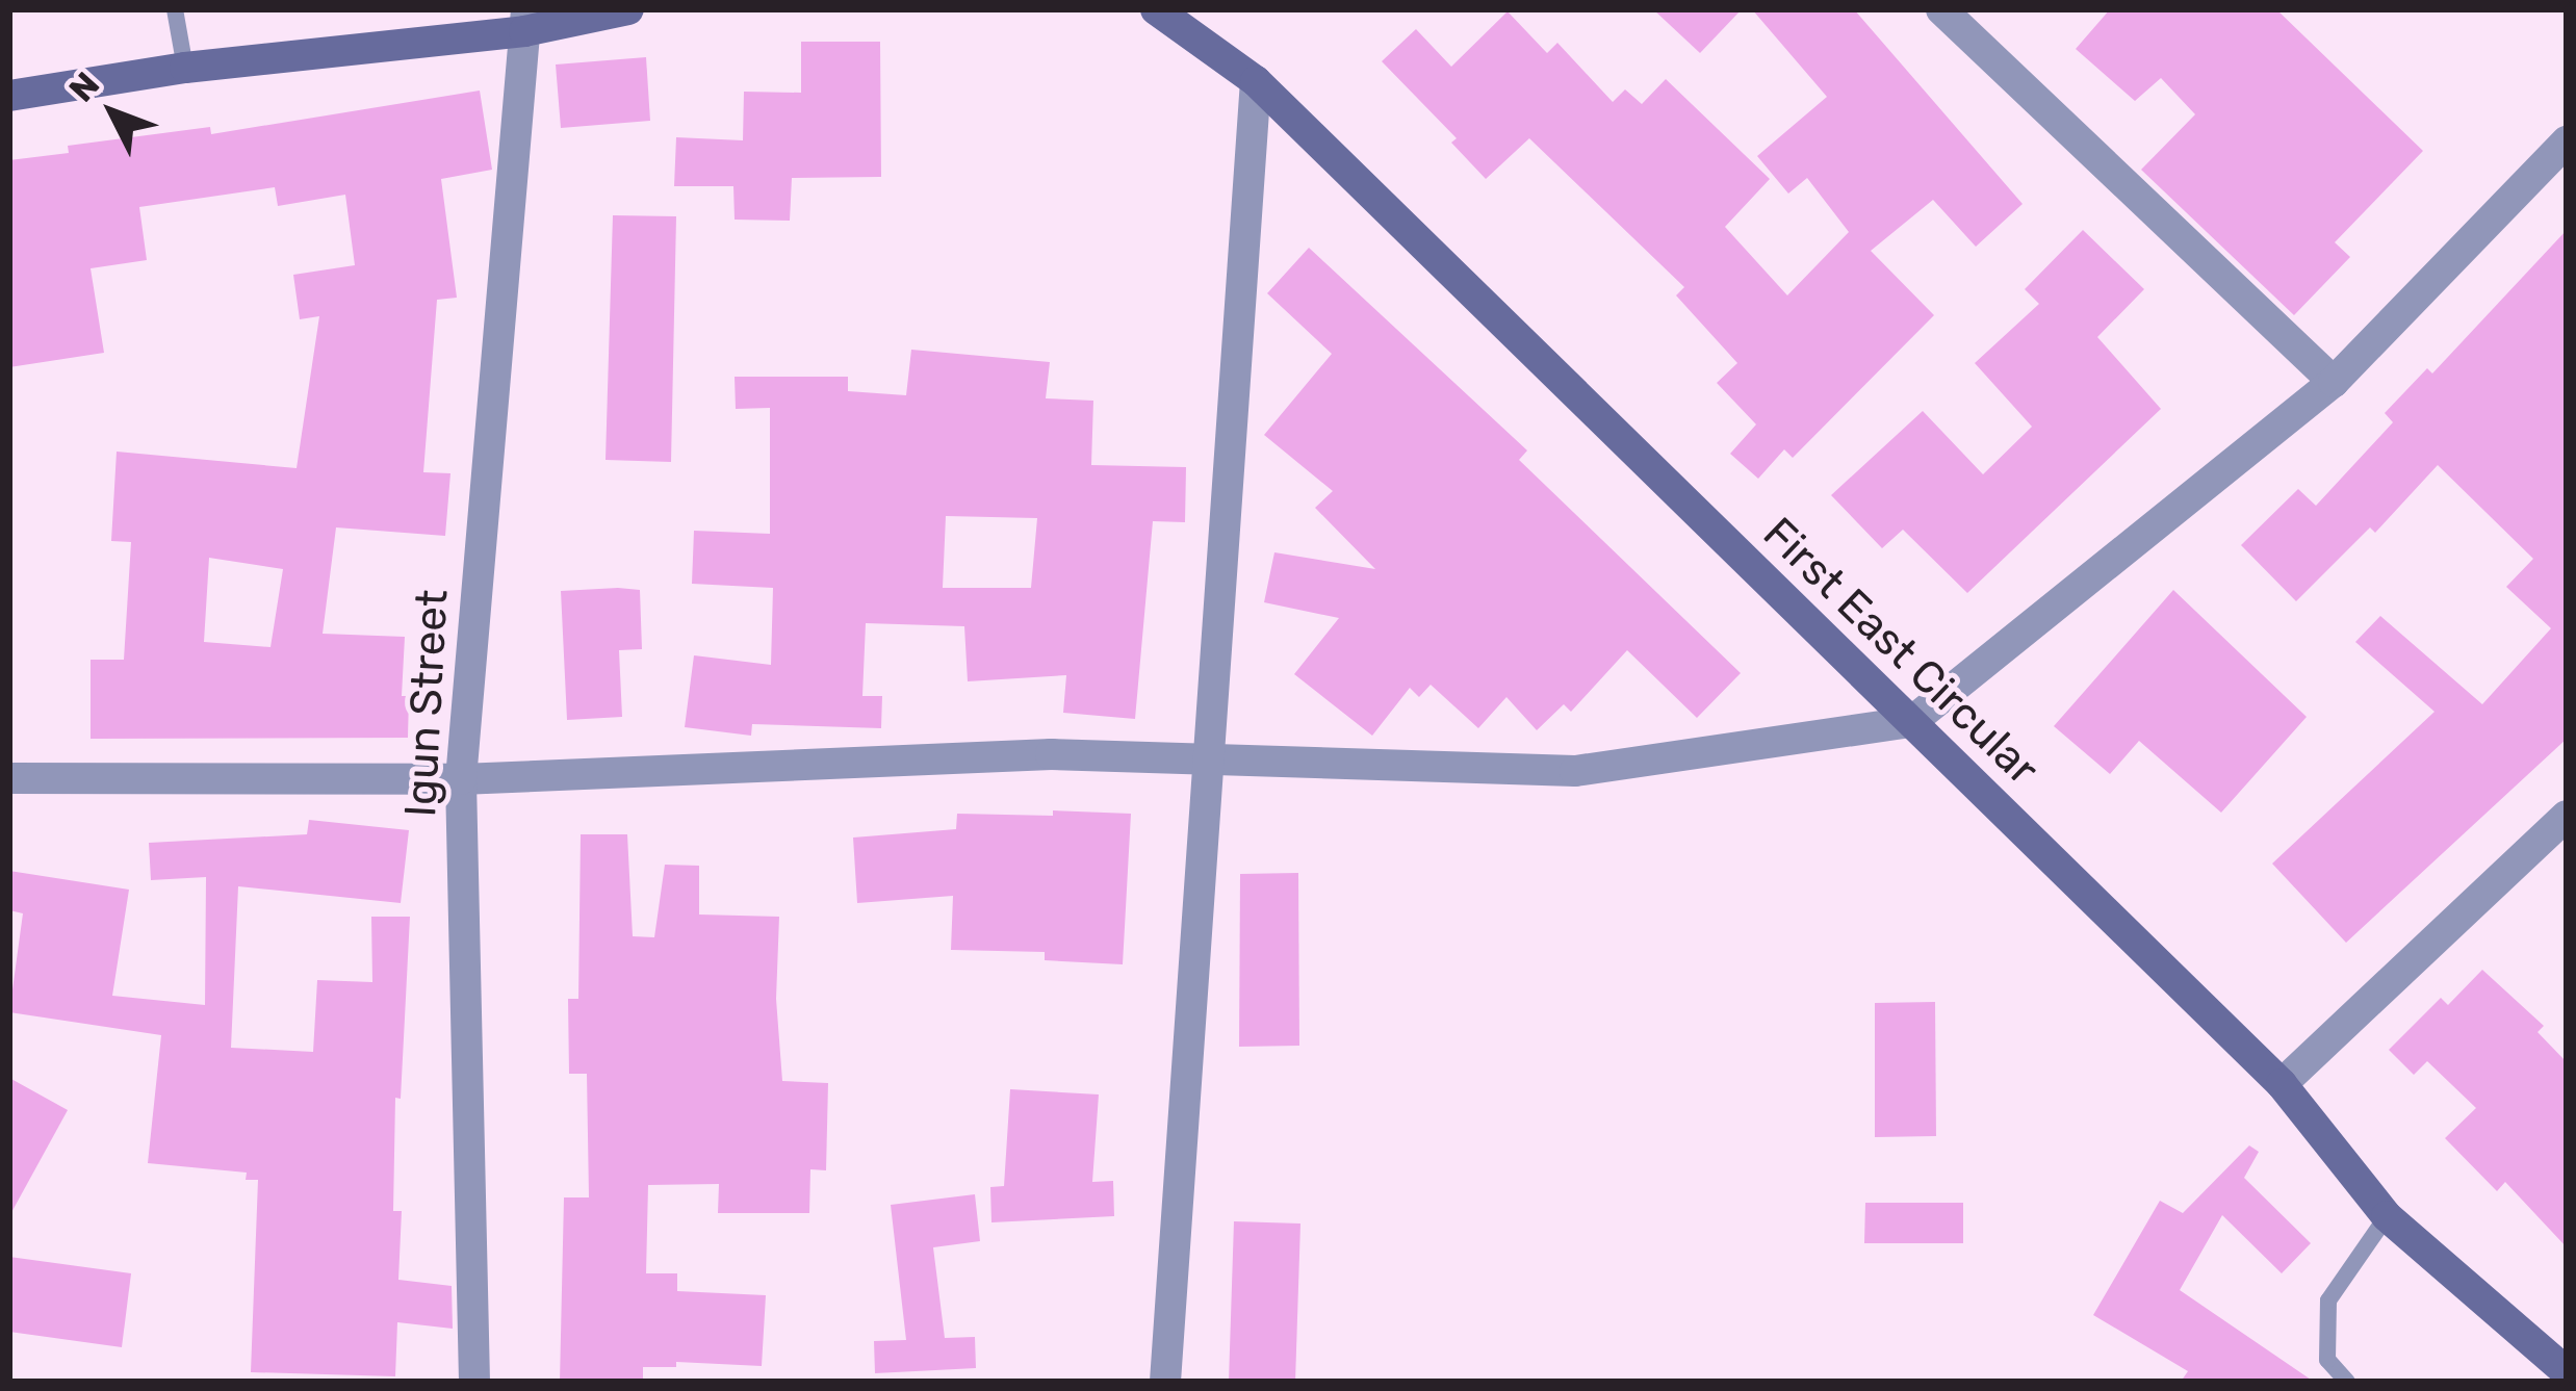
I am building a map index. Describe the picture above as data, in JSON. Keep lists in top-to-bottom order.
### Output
{
  "streets": {
    "street": ["First East Circular", "Igun Street"]
  },
  "north": "top left"
}
